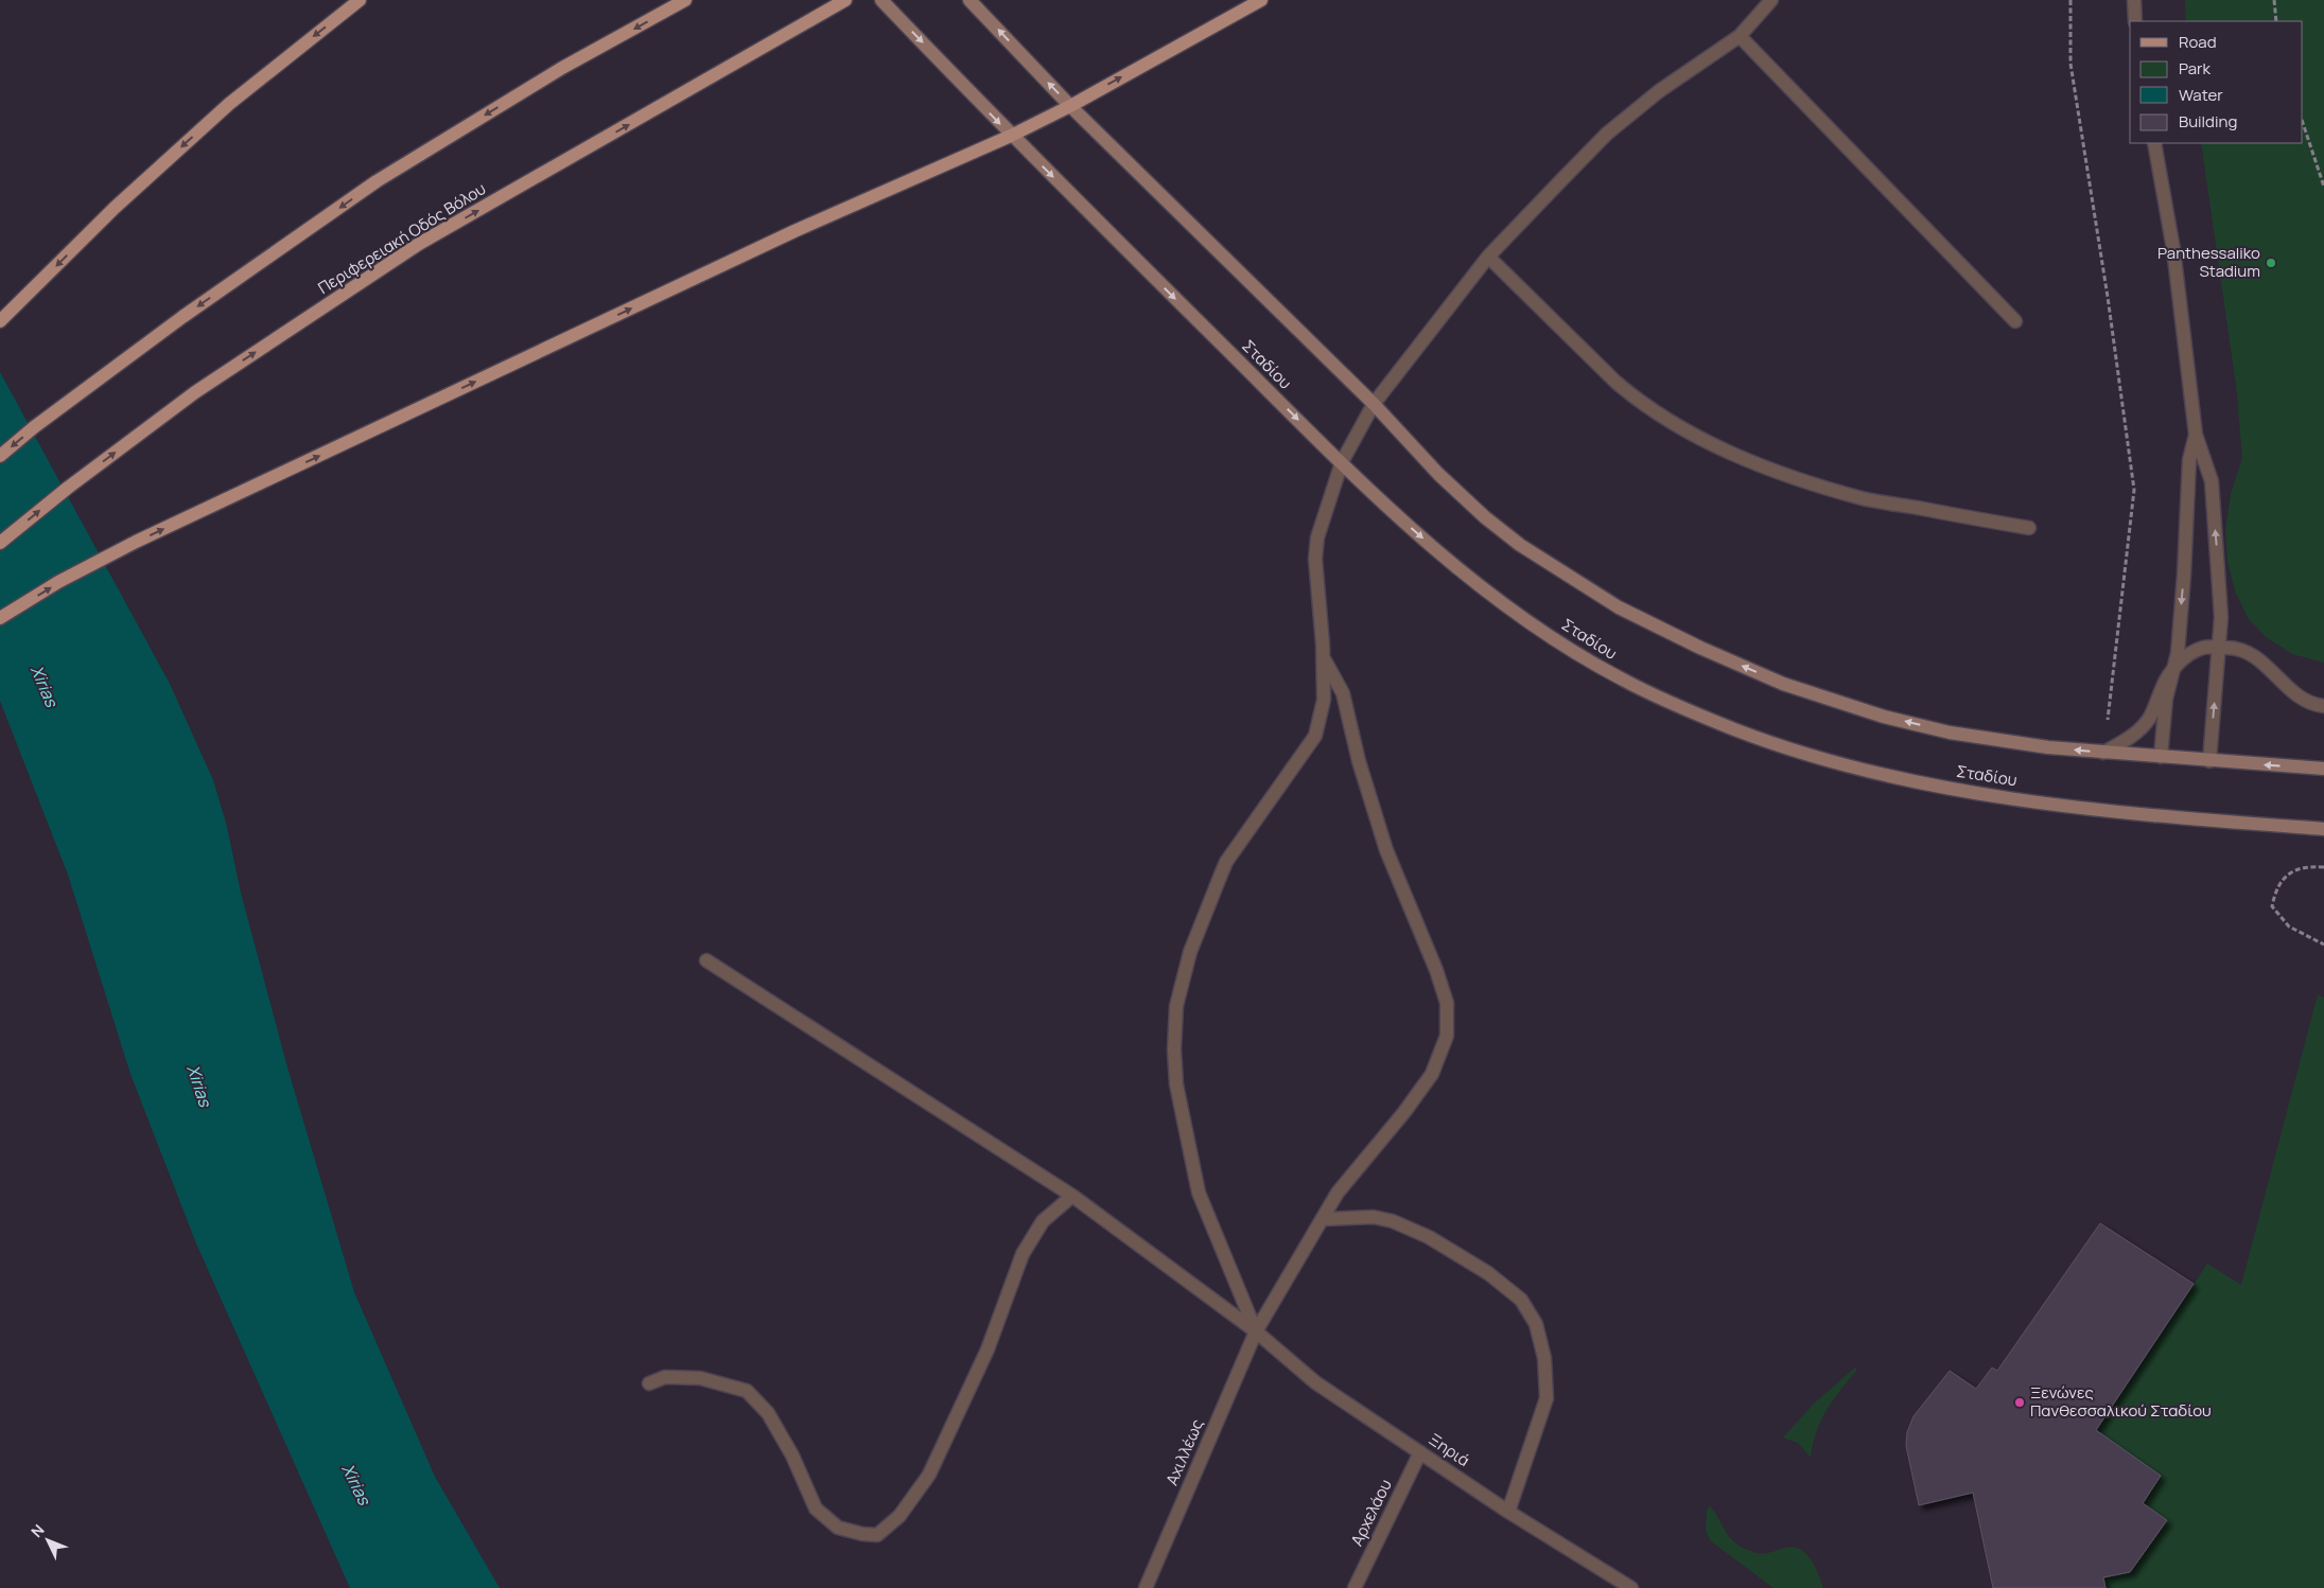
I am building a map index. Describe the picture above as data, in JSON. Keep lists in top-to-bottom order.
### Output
{
  "streets": {
    "main road": ["Περιφερειακή Οδός Βόλου", "Σταδίου"],
    "street": ["Ξηριά", "Αχιλλέως", "Αρχελάου"]
  },
  "crossings": [
    ["Ξηριά", "Αχιλλέως"],
    ["Ξηριά", "Αρχελάου"]
  ],
  "water": ["Xirias"],
  "places": ["Panthessaliko Stadium", "Ξενώνες Πανθεσσαλικού Σταδίου"],
  "legend": [
    "Road",
    "Park",
    "Water",
    "Building"
  ],
  "north": "top left"
}
